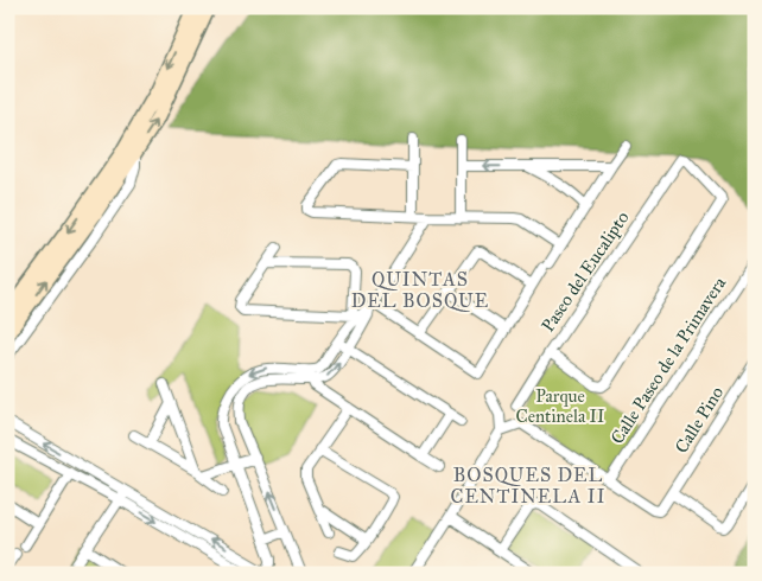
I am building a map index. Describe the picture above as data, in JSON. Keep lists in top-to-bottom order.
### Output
{
  "streets": {
    "street": ["Paseo del Eucalipto", "Calle Paseo de la Primavera", "Calle Pino"]
  },
  "districts": ["QUINTAS DEL BOSQUE", "BOSQUES DEL CENTINELA II"],
  "parks": ["Parque Centinela II"]
}
